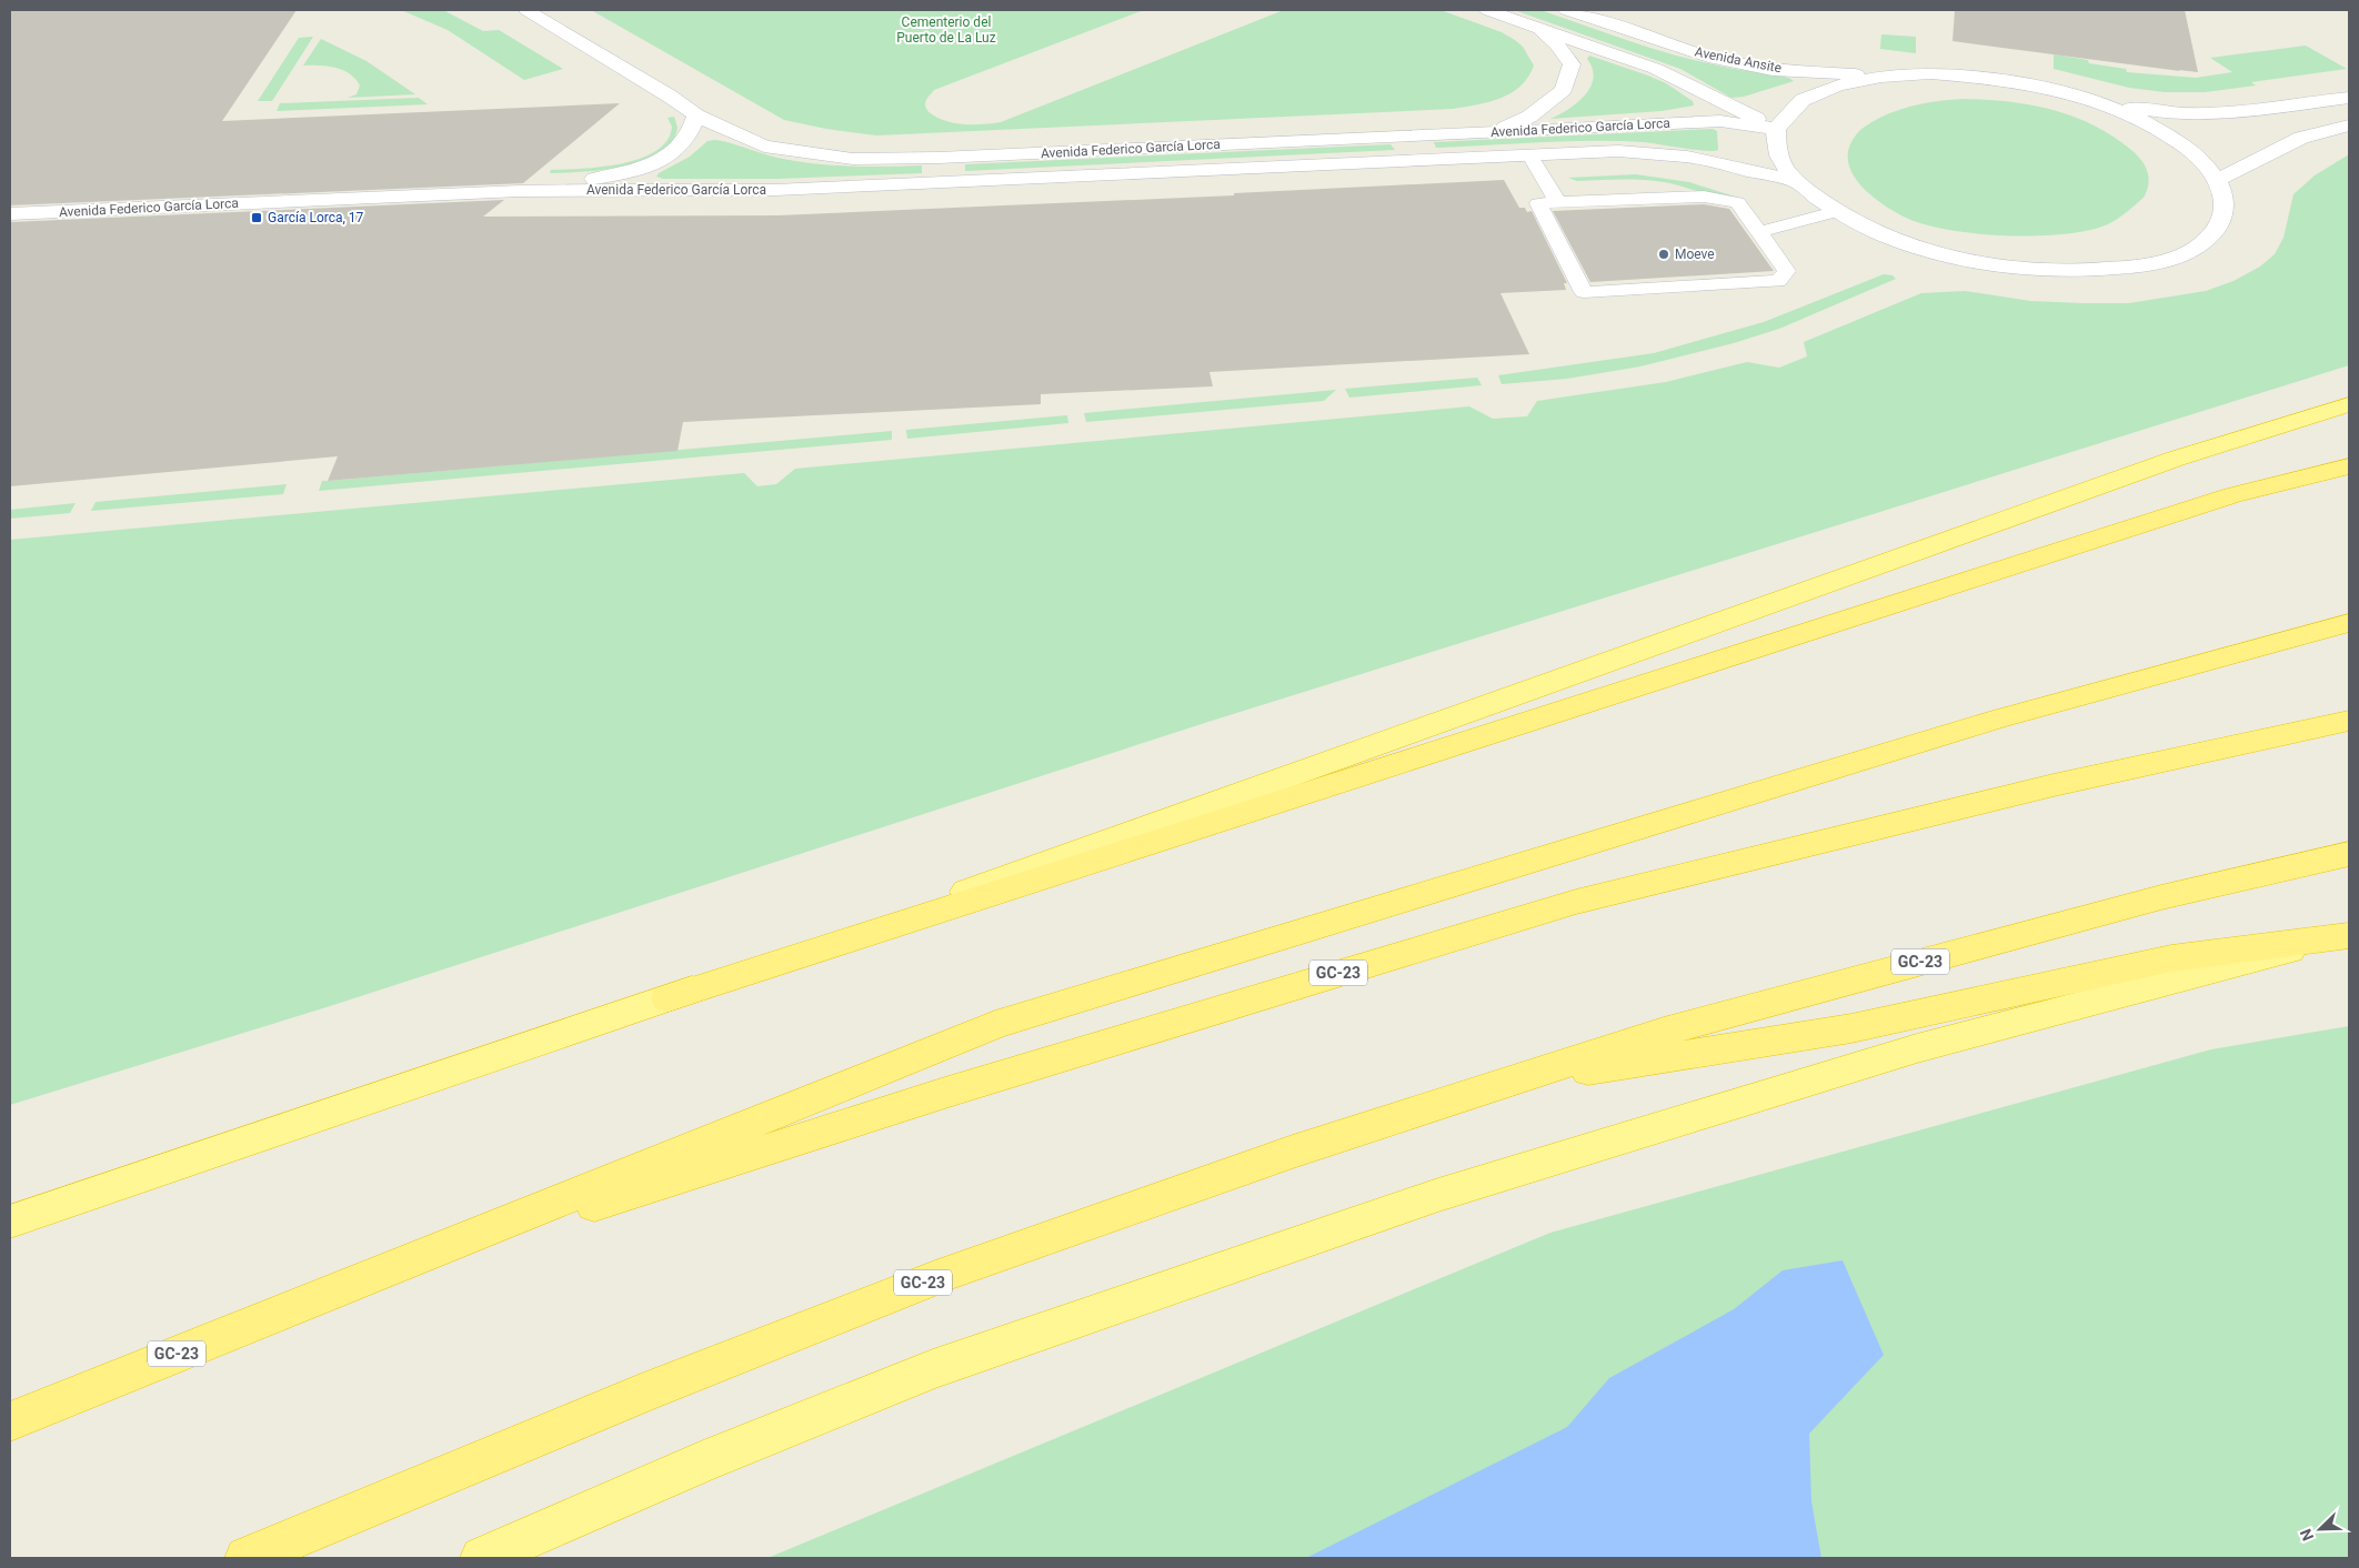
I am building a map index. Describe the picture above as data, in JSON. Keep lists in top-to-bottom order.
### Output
{
  "streets": {
    "highway": ["GC-23"],
    "street": ["Avenida Ansite", "Avenida Federico García Lorca"]
  },
  "crossings": [
    ["Avenida Ansite", "Avenida Federico García Lorca"]
  ],
  "parks": ["Cementerio del Puerto de La Luz"],
  "places": {
    "transit": ["García Lorca, 17"],
    "other": ["Moeve"]
  },
  "north": "bottom left"
}
